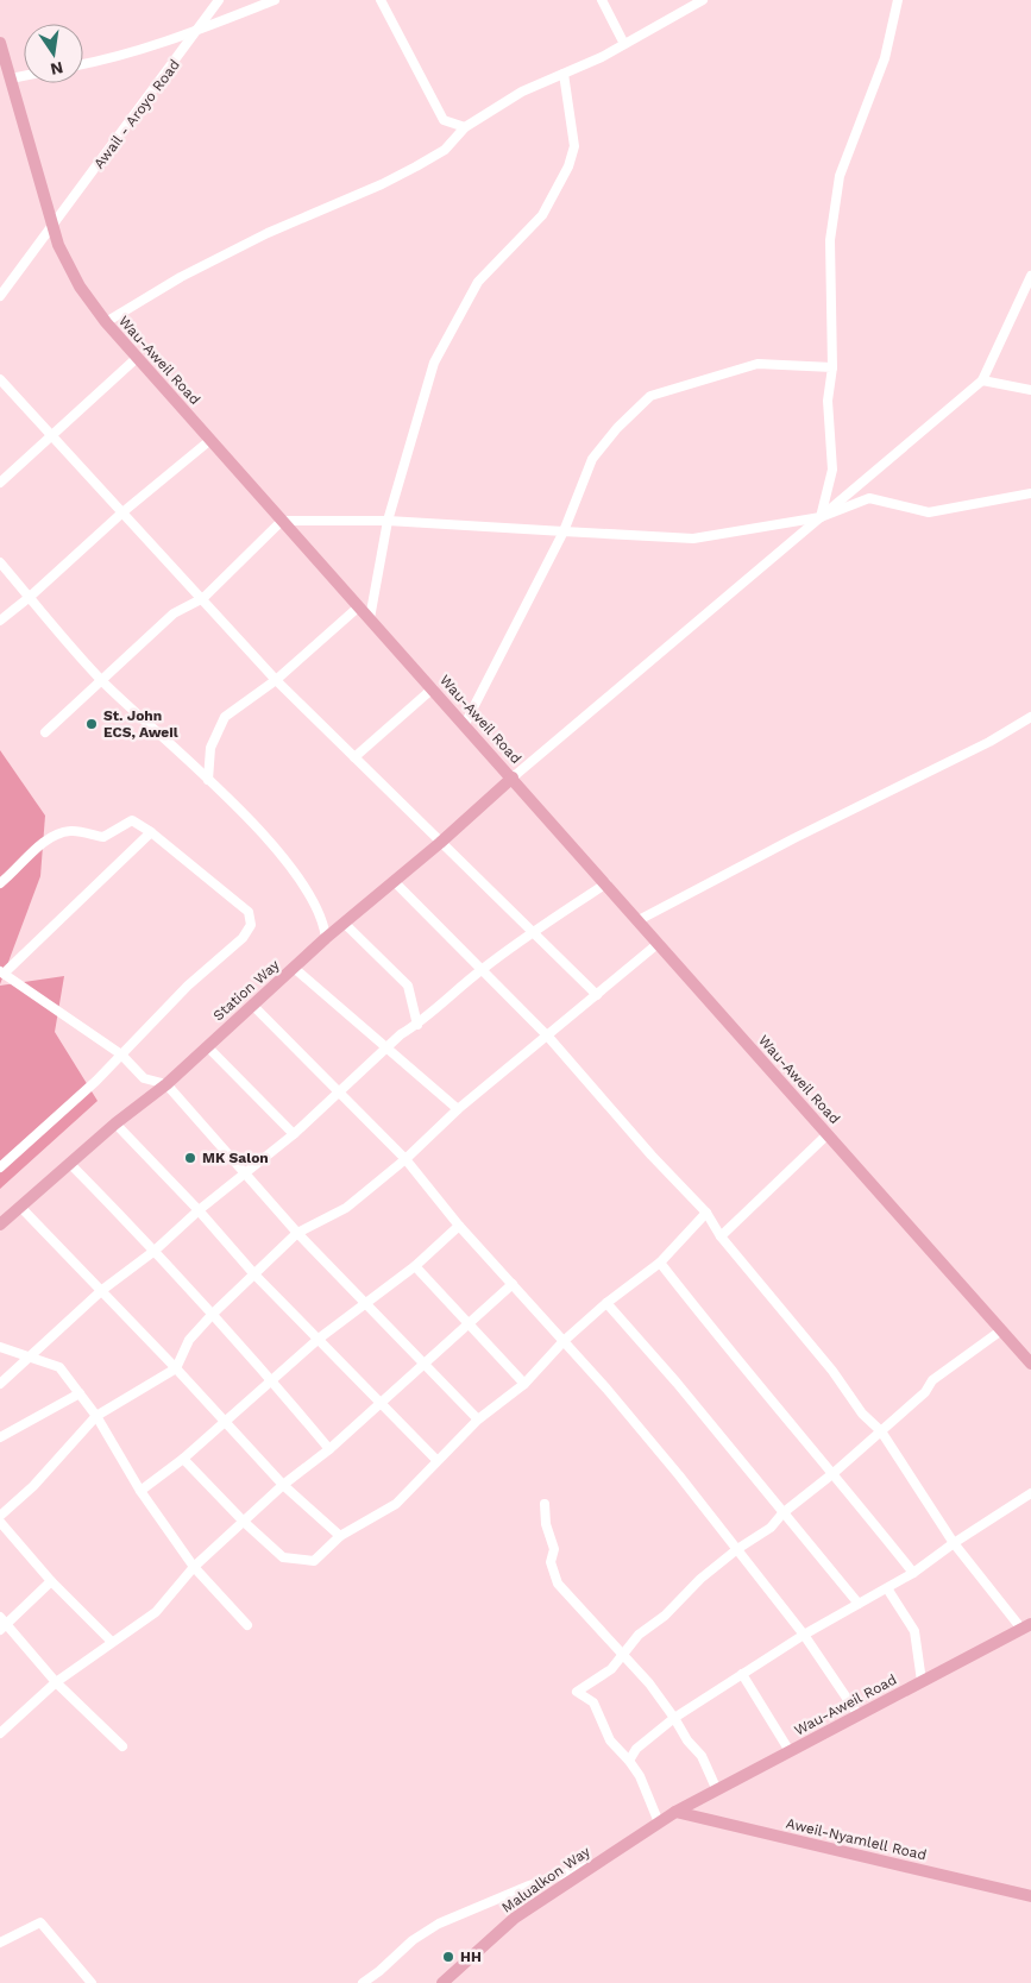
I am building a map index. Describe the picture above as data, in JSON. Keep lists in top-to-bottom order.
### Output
{
  "streets": {
    "main road": [
      "Wau-Aweil Road",
      "Station Way",
      "Aweil-Nyamlell Road",
      "Malualkon Way"
    ],
    "street": ["Awail - Aroyo Road"]
  },
  "crossings": [
    ["Awail - Aroyo Road", "Wau-Aweil Road"],
    ["Wau-Aweil Road", "Station Way"],
    ["Wau-Aweil Road", "Aweil-Nyamlell Road"],
    ["Wau-Aweil Road", "Malualkon Way"],
    ["Aweil-Nyamlell Road", "Malualkon Way"]
  ],
  "places": ["St. John ECS, Aweil", "MK Salon", "HH"],
  "north": "bottom"
}
